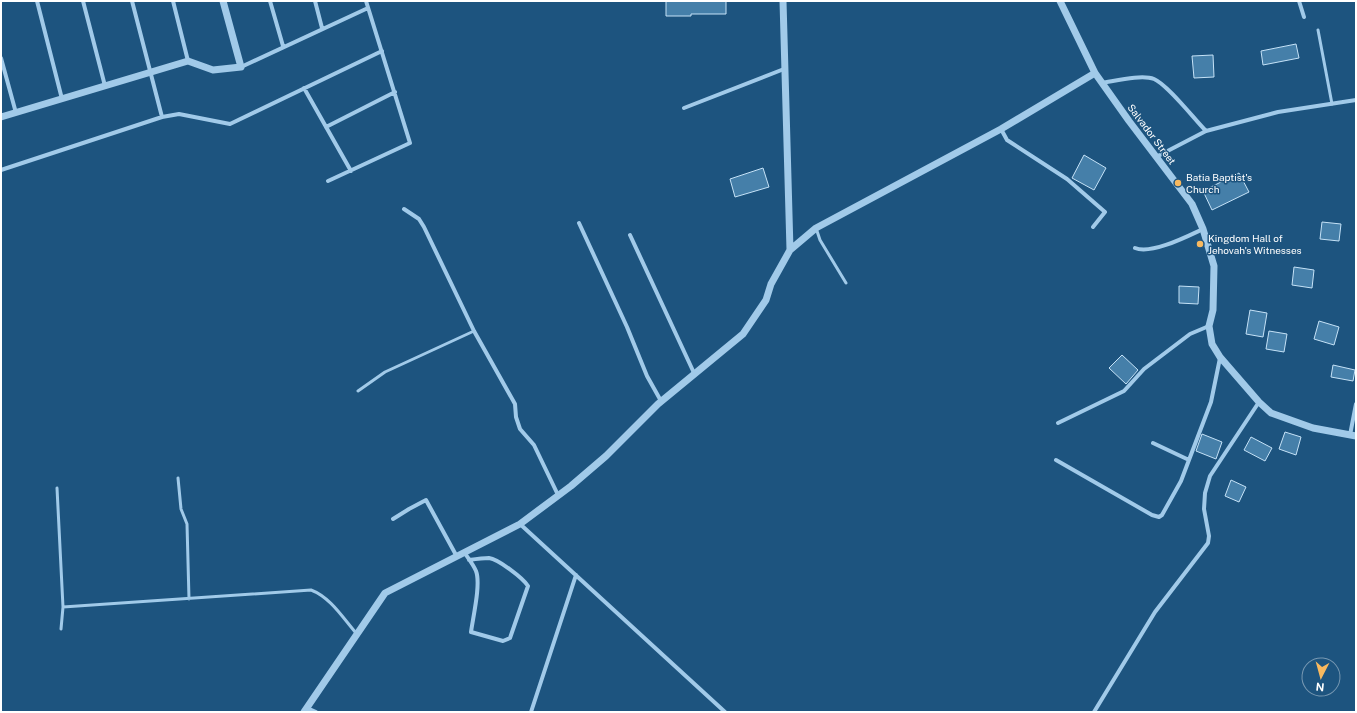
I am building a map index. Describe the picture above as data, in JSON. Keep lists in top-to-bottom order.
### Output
{
  "streets": {
    "street": ["Salvador Street"]
  },
  "places": ["Batia Baptist's Church", "Kingdom Hall of Jehovah's Witnesses"],
  "north": "bottom"
}
